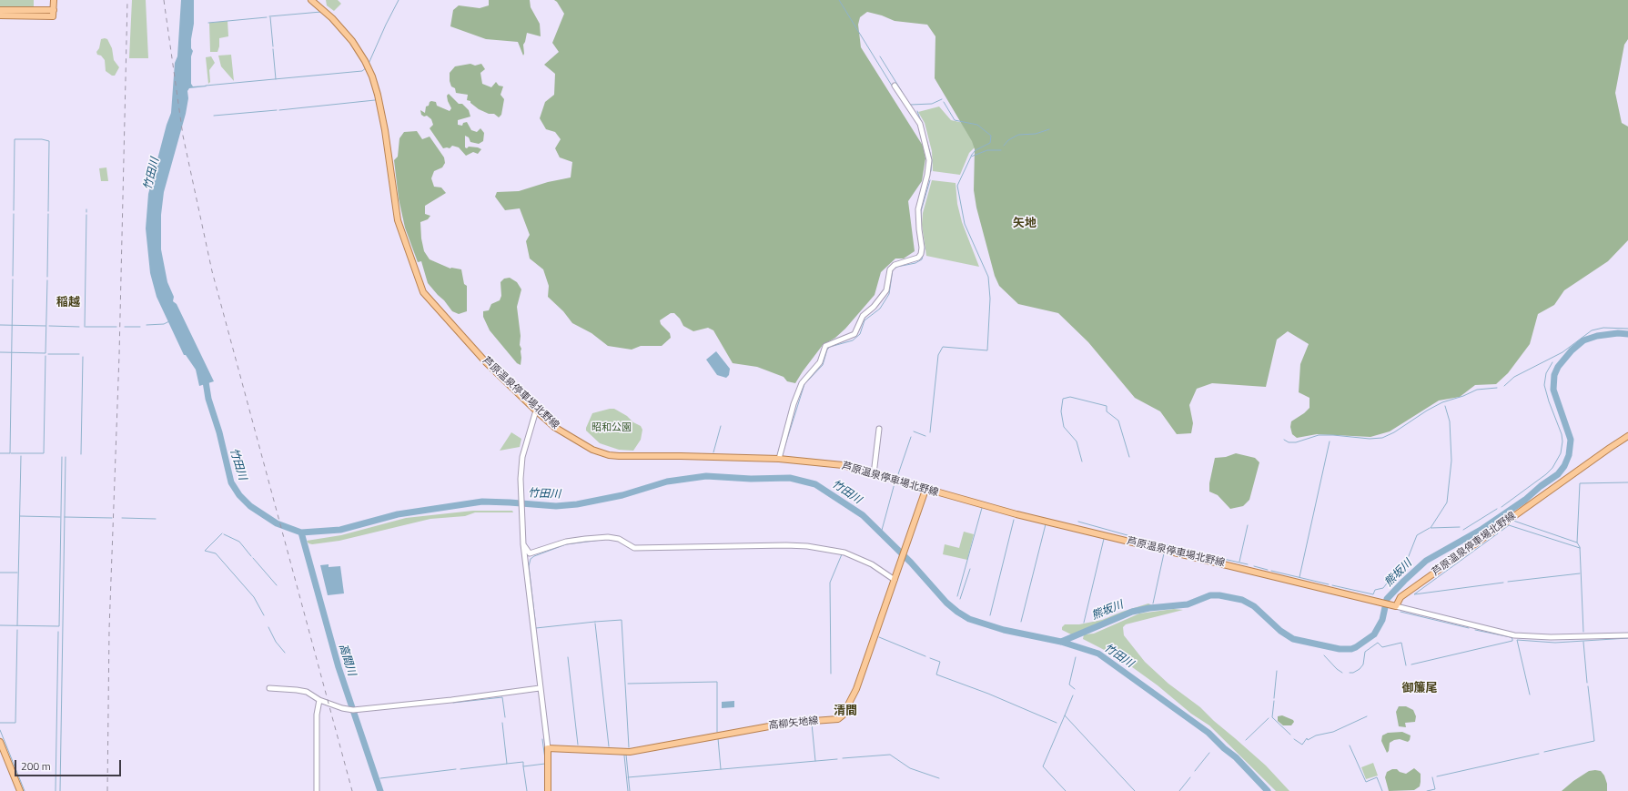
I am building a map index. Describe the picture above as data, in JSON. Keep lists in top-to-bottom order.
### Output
{
  "streets": {
    "main road": ["芦原温泉停車場北野線", "高柳矢地線"]
  },
  "crossings": [
    ["芦原温泉停車場北野線", "高柳矢地線"]
  ],
  "districts": [
    "矢地",
    "稲越",
    "御簾尾",
    "清間"
  ],
  "water": ["竹田川", "熊坂川", "高間川"],
  "parks": ["昭和公園"],
  "scale_bar": "200 m"
}
